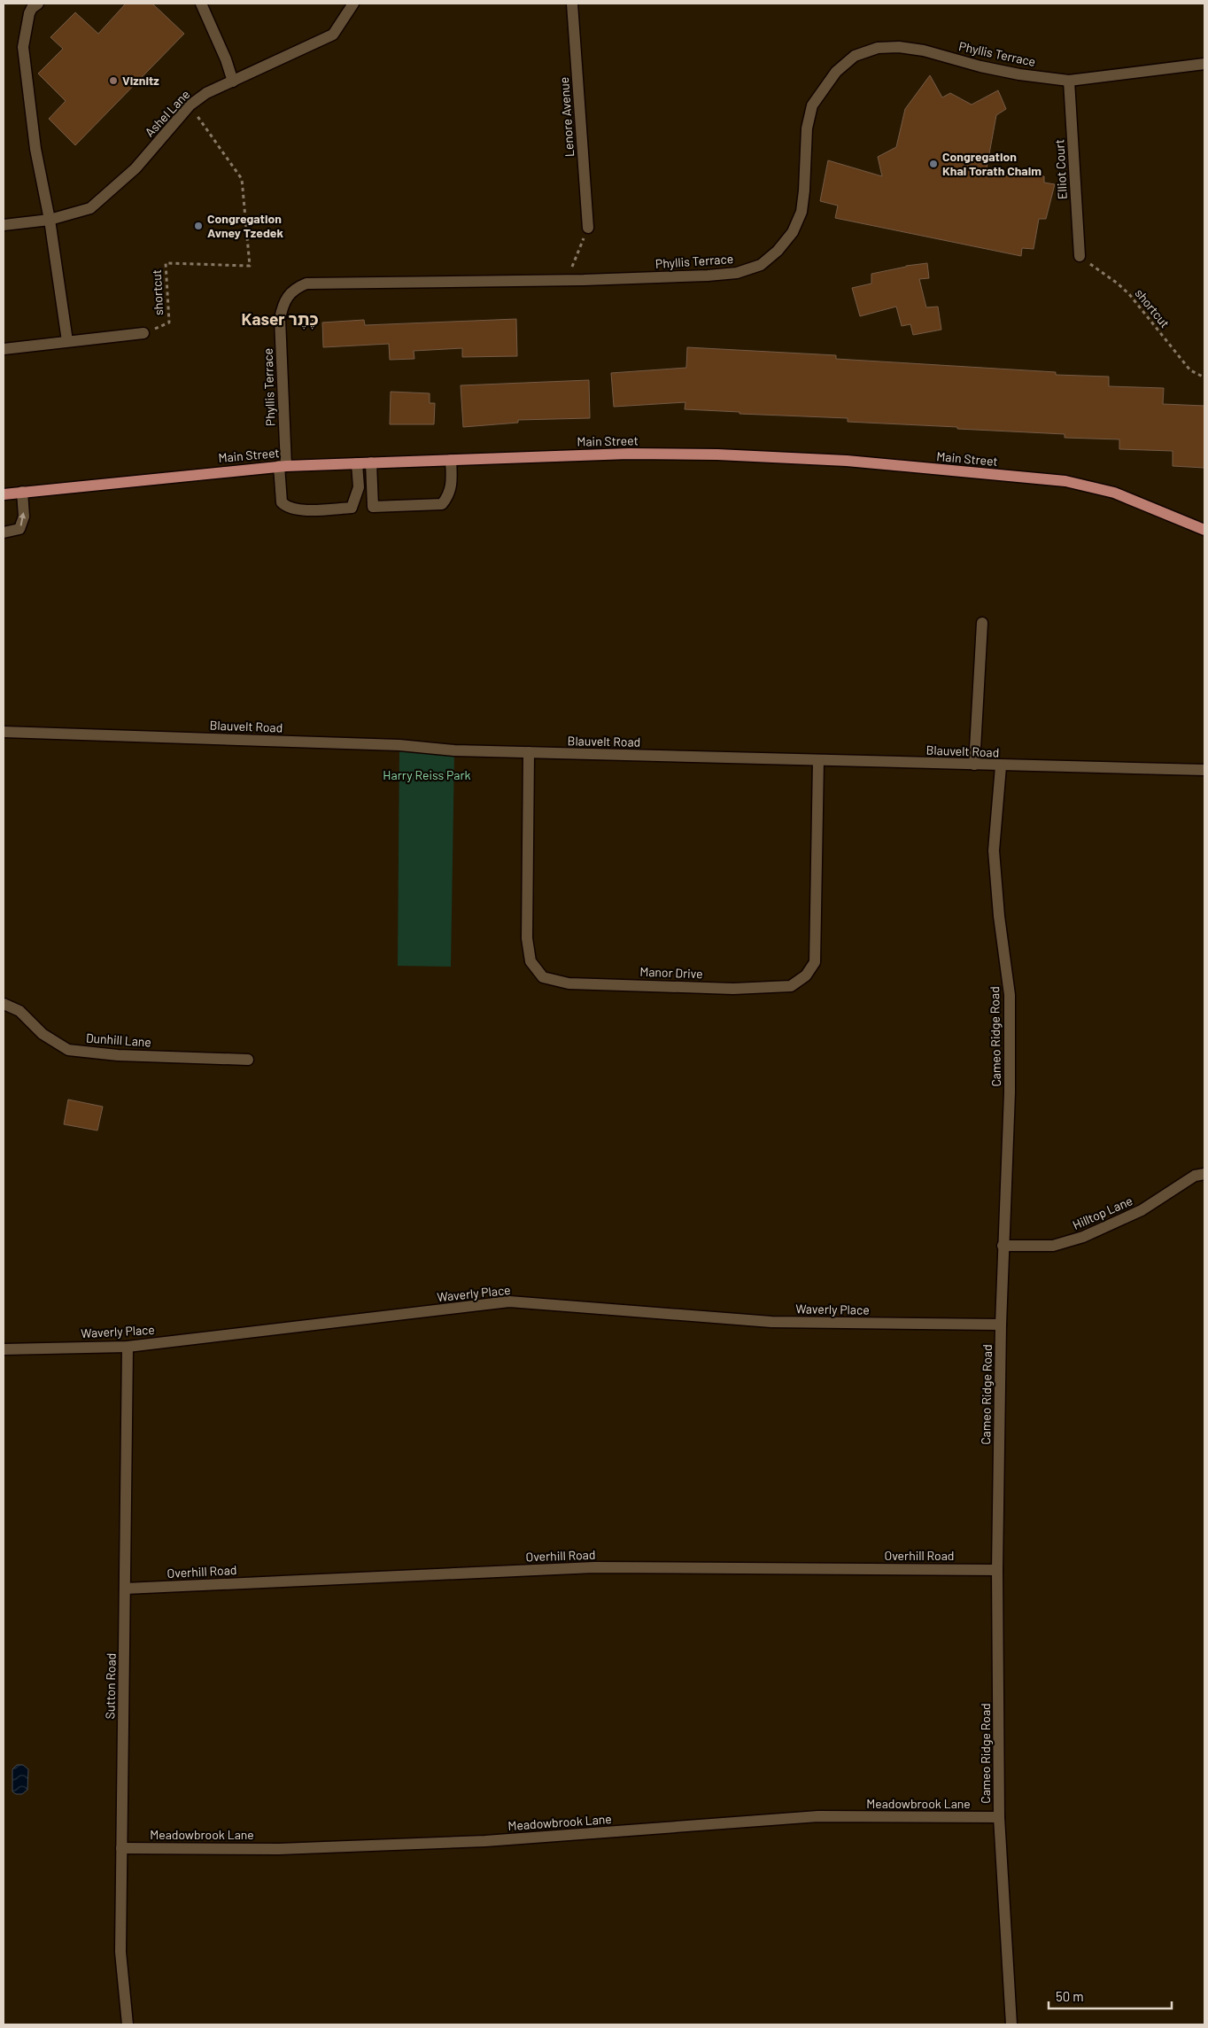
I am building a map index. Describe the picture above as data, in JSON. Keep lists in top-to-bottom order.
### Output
{
  "streets": {
    "main road": ["Main Street"],
    "street": [
      "Phyllis Terrace",
      "Ashel Lane",
      "Lenore Avenue",
      "Elliot Court",
      "Blauvelt Road",
      "Manor Drive",
      "Cameo Ridge Road",
      "Dunhill Lane",
      "Hilltop Lane",
      "Waverly Place",
      "Overhill Road",
      "Sutton Road",
      "Meadowbrook Lane"
    ],
    "path": ["shortcut"]
  },
  "crossings": [
    ["Phyllis Terrace", "Elliot Court"],
    ["Phyllis Terrace", "Main Street"],
    ["Ashel Lane", "shortcut"],
    ["Elliot Court", "shortcut"],
    ["Blauvelt Road", "Manor Drive"],
    ["Blauvelt Road", "Cameo Ridge Road"],
    ["Cameo Ridge Road", "Hilltop Lane"],
    ["Cameo Ridge Road", "Waverly Place"],
    ["Cameo Ridge Road", "Overhill Road"],
    ["Cameo Ridge Road", "Meadowbrook Lane"],
    ["Waverly Place", "Sutton Road"],
    ["Overhill Road", "Sutton Road"],
    ["Sutton Road", "Meadowbrook Lane"]
  ],
  "districts": ["Kaser כֶּתֶר"],
  "parks": ["Harry Reiss Park"],
  "places": ["Viznitz", "Congregation Khal Torath Chaim", "Congregation Avney Tzedek"],
  "scale_bar": "50 m"
}
